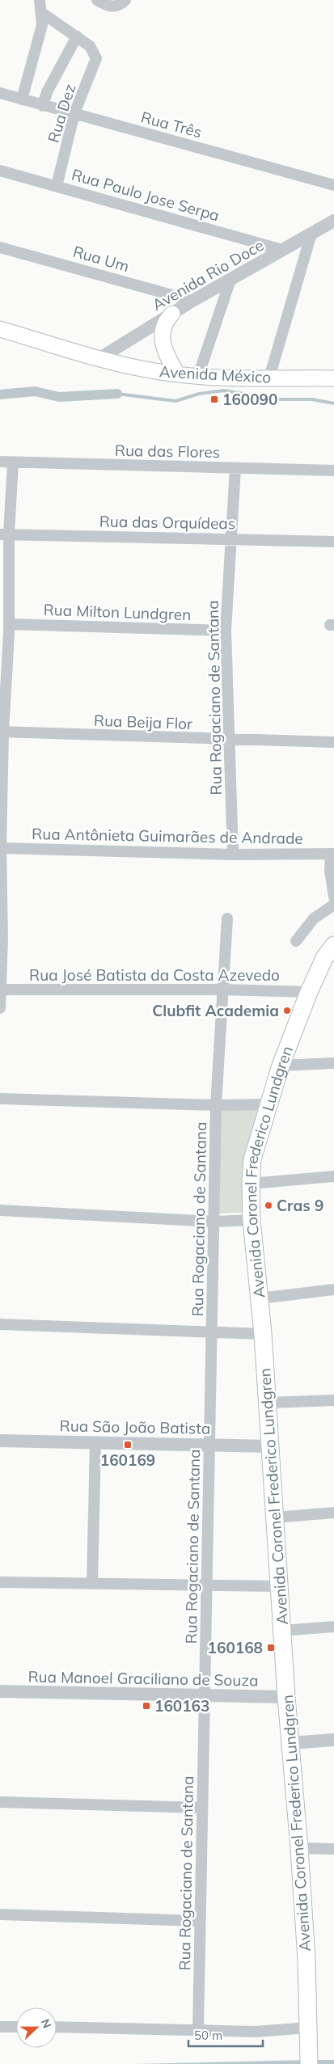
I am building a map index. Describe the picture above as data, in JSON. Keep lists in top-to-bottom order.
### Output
{
  "streets": {
    "main road": ["Avenida México", "Avenida Coronel Frederico Lundgren"],
    "street": [
      "Rua Dez",
      "Rua Três",
      "Rua Paulo Jose Serpa",
      "Rua Um",
      "Avenida Rio Doce",
      "Rua das Flores",
      "Rua das Orquídeas",
      "Rua Milton Lundgren",
      "Rua Rogaciano de Santana",
      "Rua Beija Flor",
      "Rua Antônieta Guimarães de Andrade",
      "Rua José Batista da Costa Azevedo",
      "Rua São João Batista",
      "Rua Manoel Graciliano de Souza"
    ]
  },
  "crossings": [
    ["Rua Dez", "Rua Três"],
    ["Rua Dez", "Rua Paulo Jose Serpa"],
    ["Rua Paulo Jose Serpa", "Avenida Rio Doce"],
    ["Rua Um", "Avenida Rio Doce"],
    ["Avenida Rio Doce", "Avenida México"],
    ["Rua das Flores", "Rua Rogaciano de Santana"],
    ["Rua das Orquídeas", "Rua Rogaciano de Santana"],
    ["Rua Milton Lundgren", "Rua Rogaciano de Santana"],
    ["Rua Rogaciano de Santana", "Rua Beija Flor"],
    ["Rua Rogaciano de Santana", "Rua Antônieta Guimarães de Andrade"],
    ["Rua Rogaciano de Santana", "Rua José Batista da Costa Azevedo"],
    ["Rua Rogaciano de Santana", "Rua São João Batista"],
    ["Rua Rogaciano de Santana", "Rua Manoel Graciliano de Souza"],
    ["Rua José Batista da Costa Azevedo", "Avenida Coronel Frederico Lundgren"],
    ["Avenida Coronel Frederico Lundgren", "Rua São João Batista"],
    ["Avenida Coronel Frederico Lundgren", "Rua Manoel Graciliano de Souza"]
  ],
  "places": {
    "transit": [
      "160090",
      "160169",
      "160168",
      "160163"
    ],
    "other": ["Clubfit Academia", "Cras 9"]
  },
  "scale_bar": "50 m",
  "north": "right"
}
